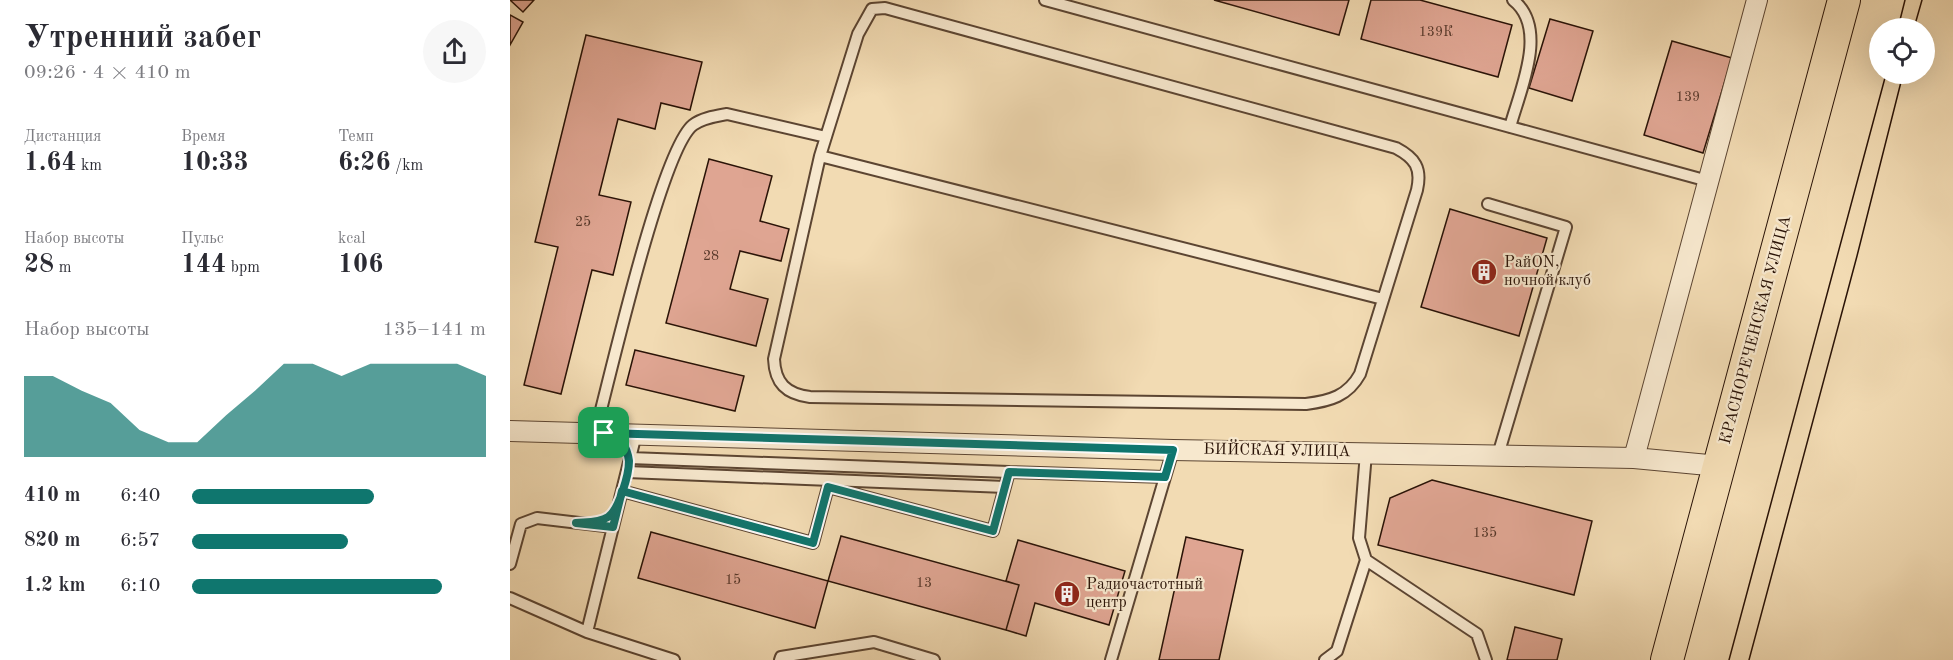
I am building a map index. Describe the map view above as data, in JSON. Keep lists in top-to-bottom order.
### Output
{
  "streets": {
    "main road": ["КРАСНОРЕЧЕНСКАЯ УЛИЦА"],
    "street": ["БИЙСКАЯ УЛИЦА"]
  },
  "crossings": [
    ["КРАСНОРЕЧЕНСКАЯ УЛИЦА", "БИЙСКАЯ УЛИЦА"]
  ],
  "places": {
    "building": ["РайON, ночной клуб", "Радиочастотный центр"]
  },
  "house_numbers": [
    "139К",
    "139",
    "25",
    "28",
    "135",
    "15",
    "13"
  ],
  "page": {
    "heading": ["Утренний забег", "09:26 · 4 × 410 m"],
    "stats": [
      ["Дистанция", "1.64 km"],
      ["Время", "10:33"],
      ["Темп", "6:26 /km"],
      ["Набор высоты", "28 m"],
      ["Пульс", "144 bpm"],
      ["kcal", "106"]
    ],
    "chart": ["Набор высоты", "135–141 m"],
    "list": [
      {
        "name": "410 m",
        "note": "6:40"
      },
      {
        "name": "820 m",
        "note": "6:57"
      },
      {
        "name": "1.2 km",
        "note": "6:10"
      }
    ]
  }
}
